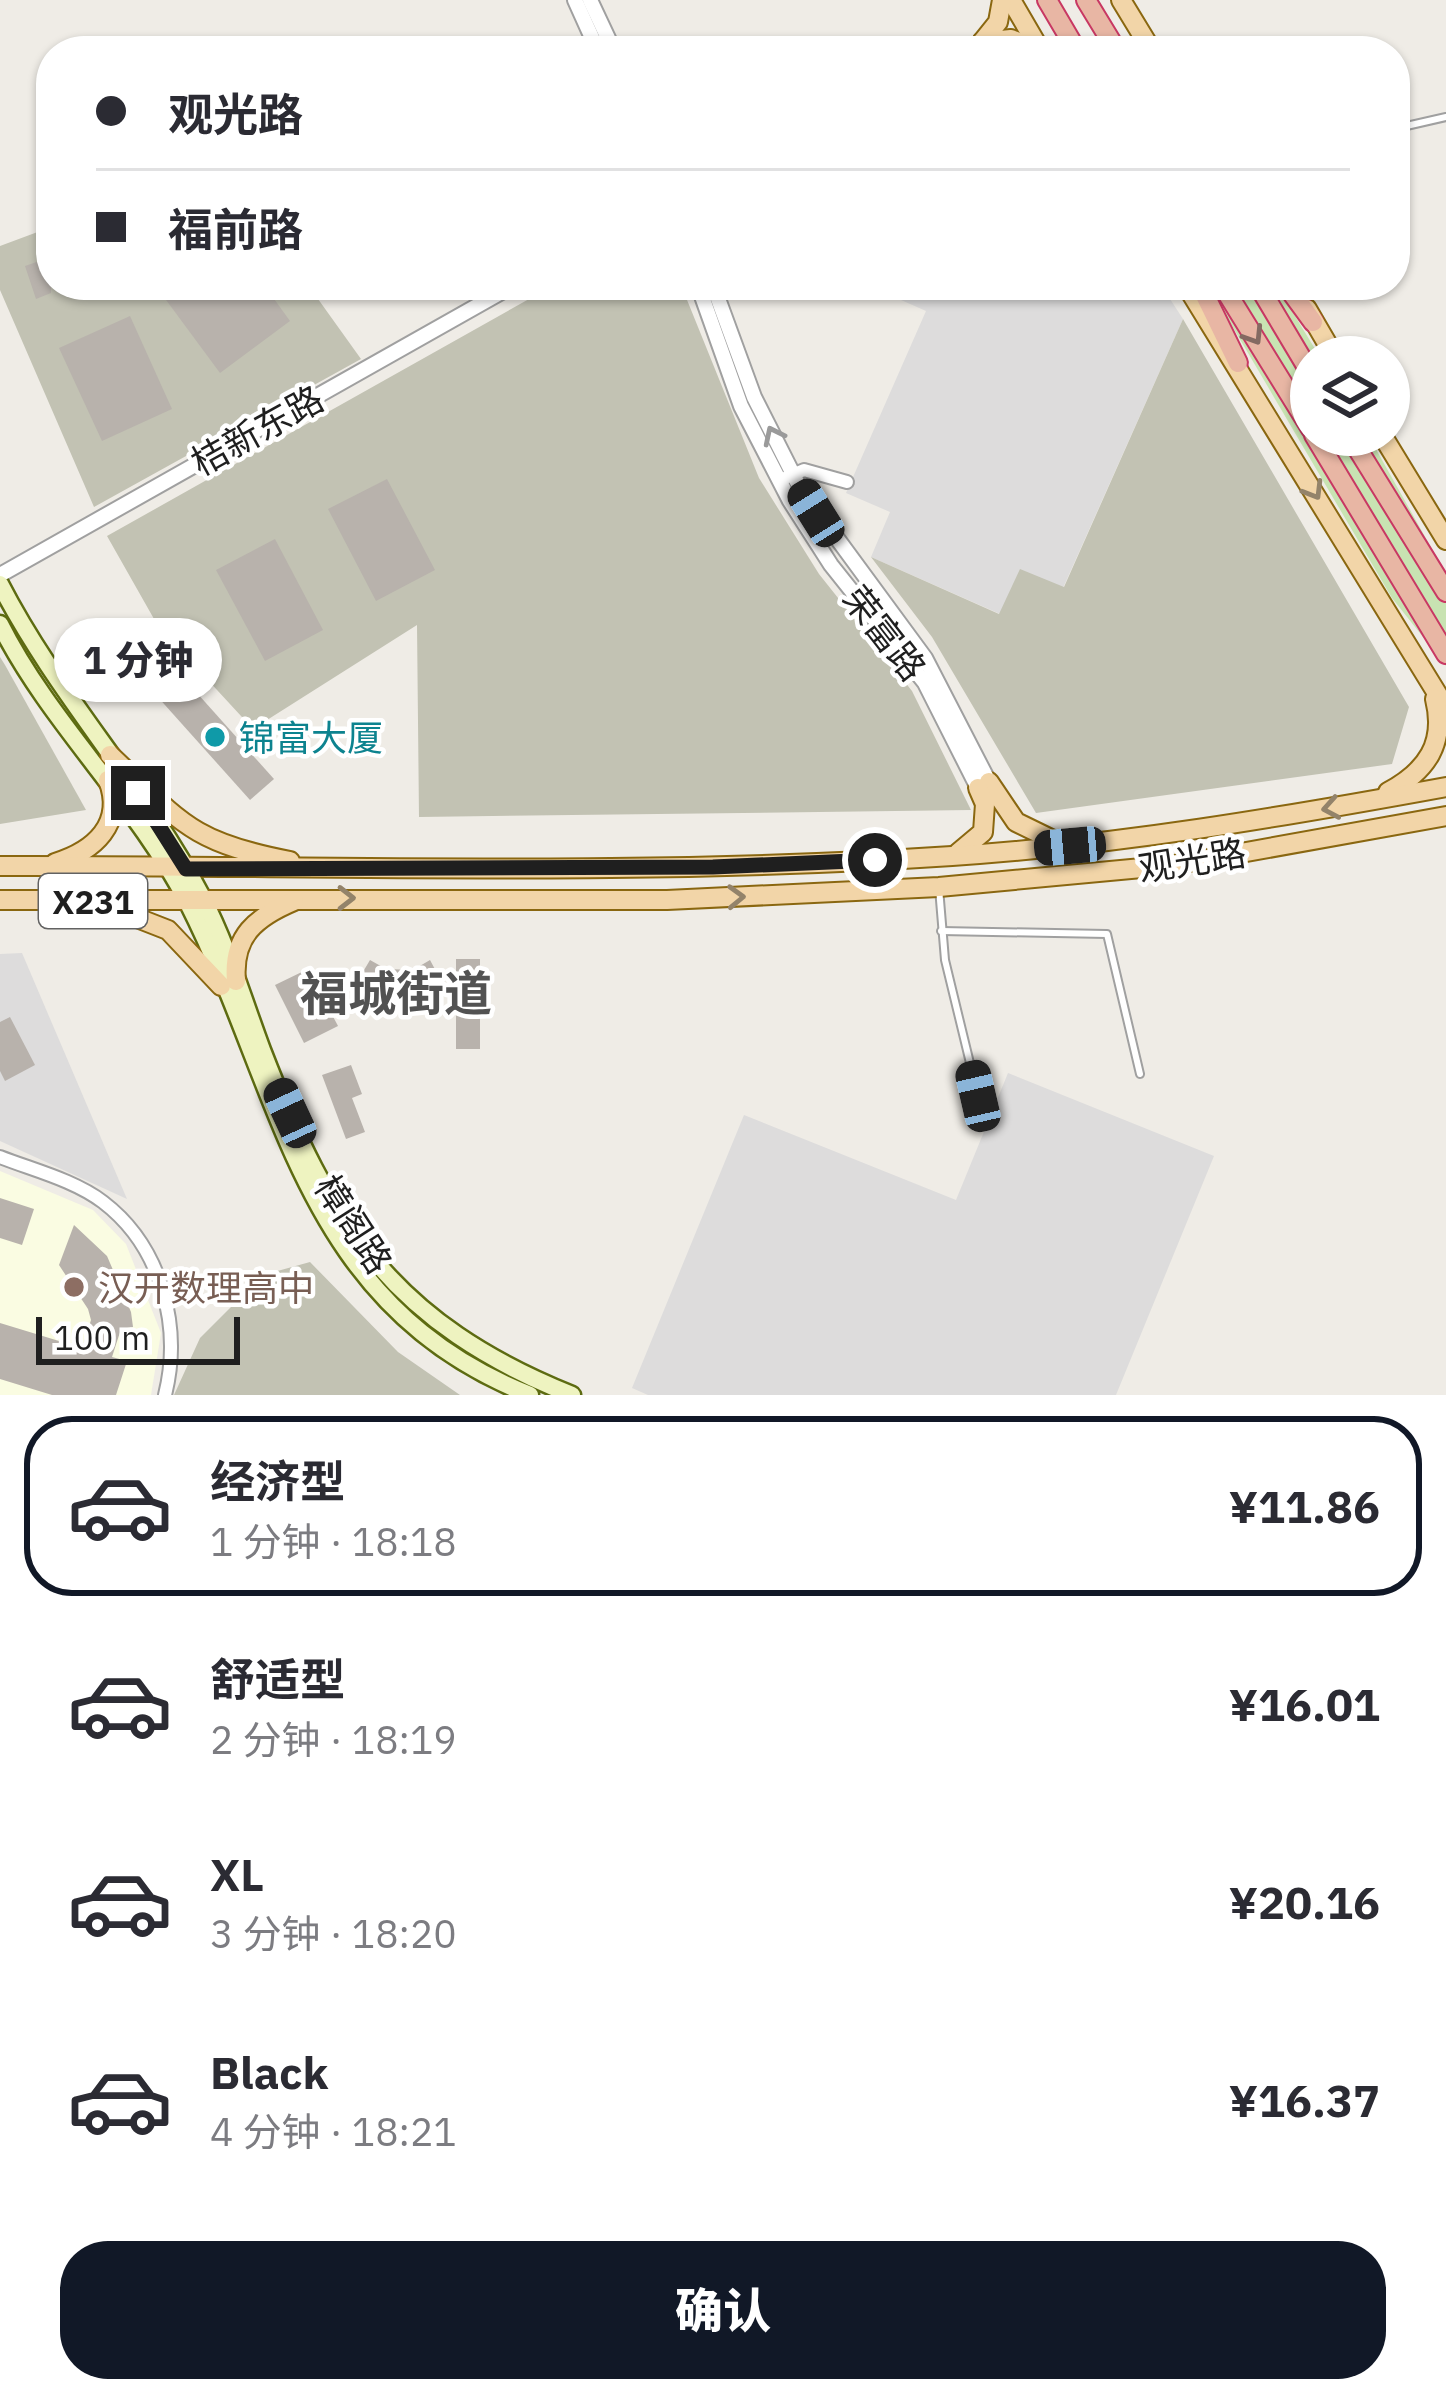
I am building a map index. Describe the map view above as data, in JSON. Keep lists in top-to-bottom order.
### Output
{
  "streets": {
    "main road": ["观光路", "X231", "樟阁路"],
    "street": ["桔新东路", "荣富路"]
  },
  "crossings": [
    ["观光路", "樟阁路"]
  ],
  "districts": ["福城街道"],
  "places": ["锦富大厦", "汉开数理高中"],
  "scale_bar": "100 m",
  "page": {
    "banner": ["观光路", "福前路"],
    "bubble": "1 分钟",
    "scale": "100 m",
    "list": [
      {
        "name": "经济型",
        "note": "1 分钟 · 18:18",
        "value": "¥11.86"
      },
      {
        "name": "舒适型",
        "note": "2 分钟 · 18:19",
        "value": "¥16.01"
      },
      {
        "name": "XL",
        "note": "3 分钟 · 18:20",
        "value": "¥20.16"
      },
      {
        "name": "Black",
        "note": "4 分钟 · 18:21",
        "value": "¥16.37"
      }
    ],
    "buttons": "确认"
  }
}
